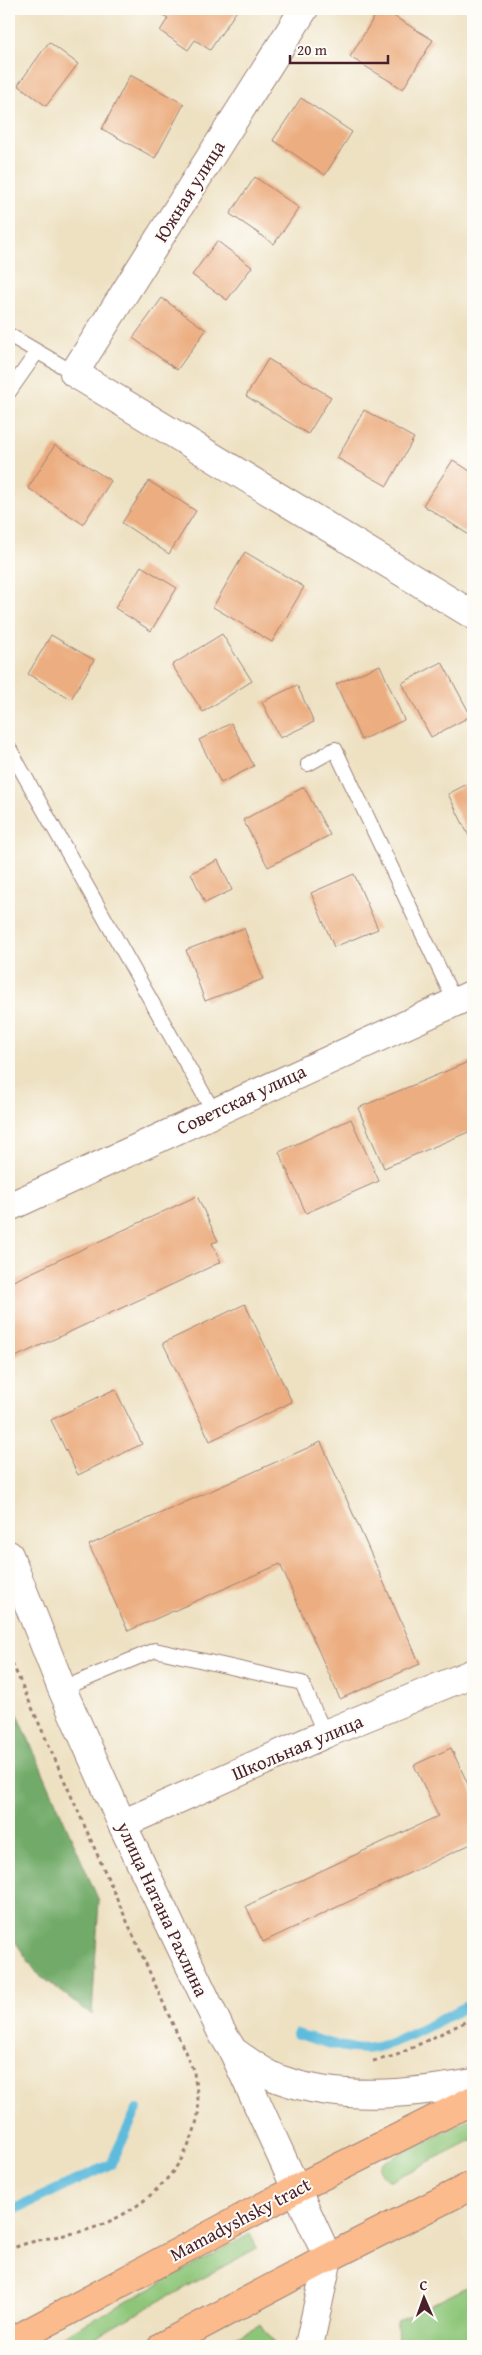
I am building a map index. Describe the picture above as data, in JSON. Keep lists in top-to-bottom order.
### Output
{
  "streets": {
    "main road": ["Mamadyshsky tract"],
    "street": [
      "Южная улица",
      "Советская улица",
      "Школьная улица",
      "улица Натана Рахлина"
    ]
  },
  "crossings": [
    ["Школьная улица", "улица Натана Рахлина"],
    ["улица Натана Рахлина", "Mamadyshsky tract"]
  ],
  "scale_bar": "20 m",
  "north": "top"
}
